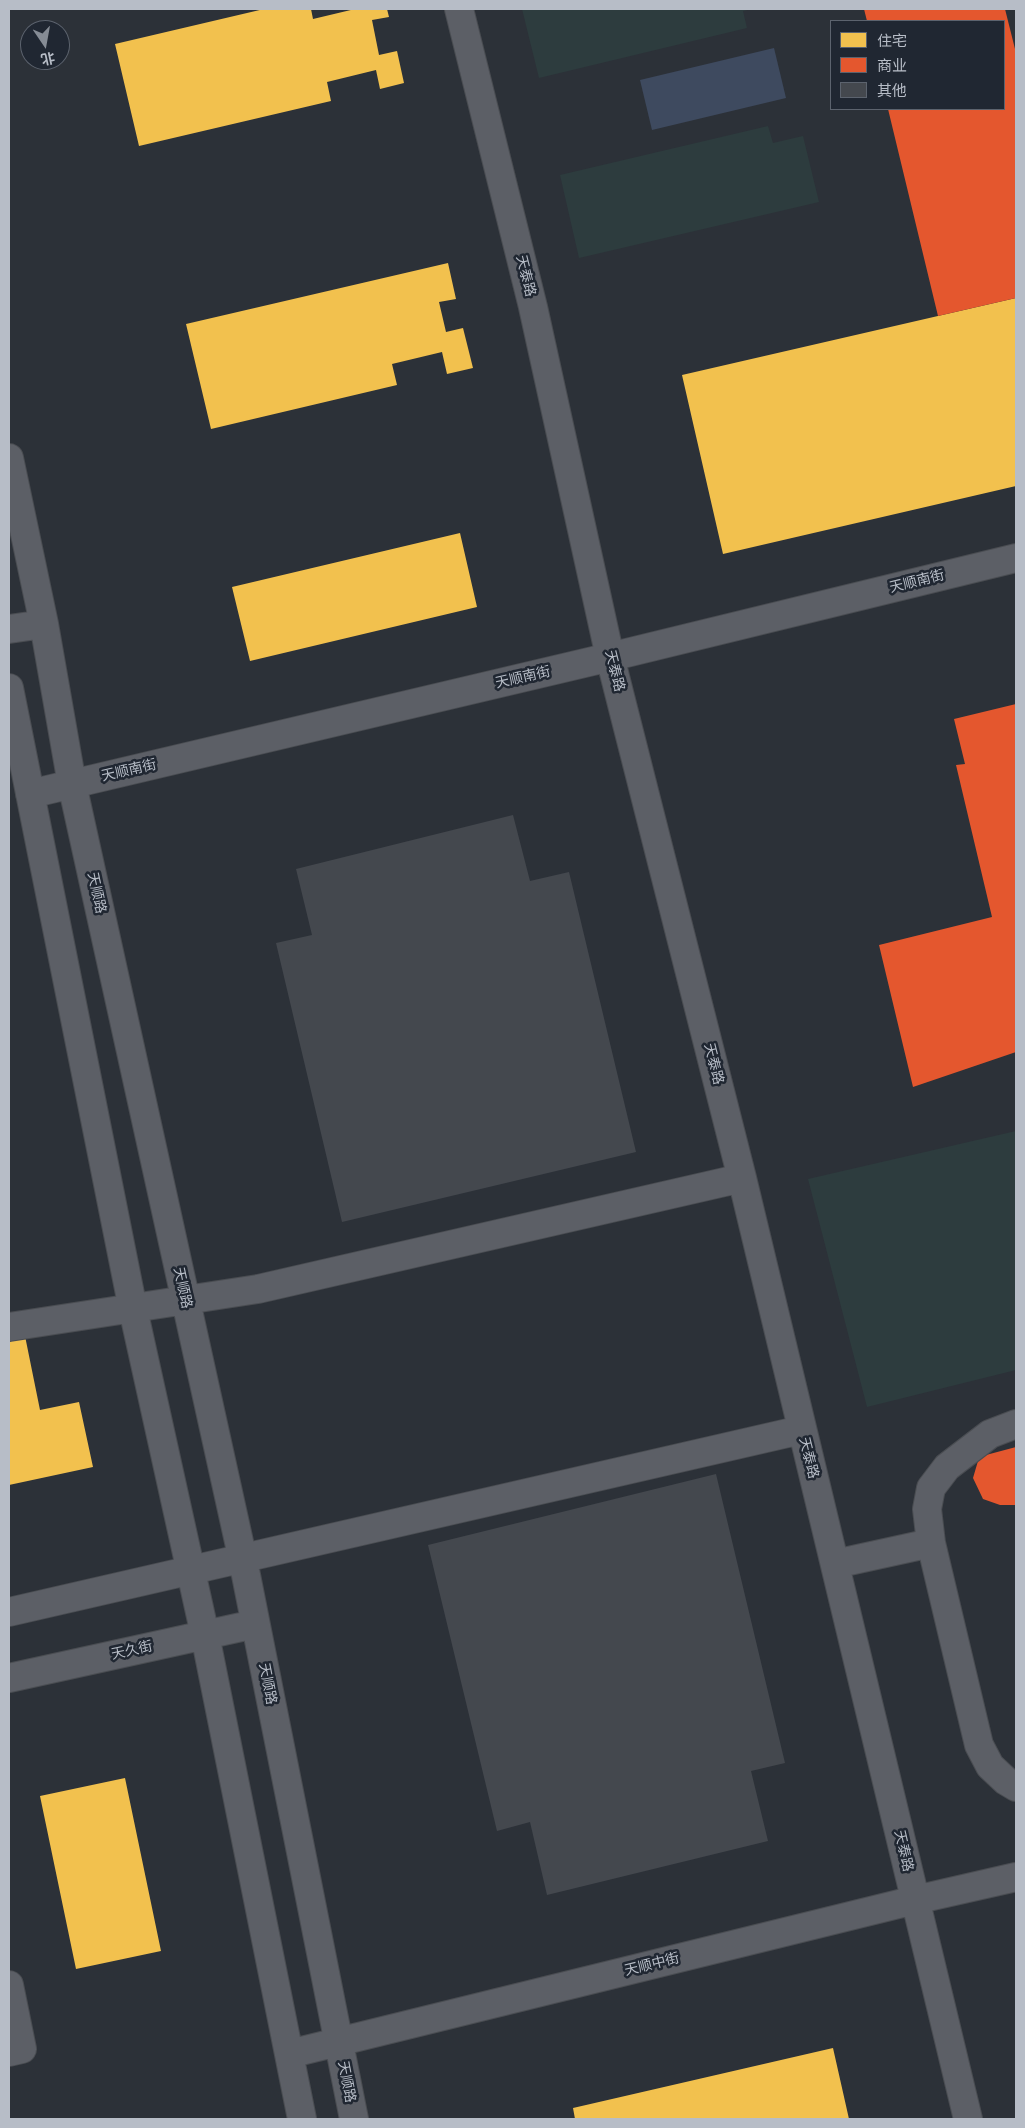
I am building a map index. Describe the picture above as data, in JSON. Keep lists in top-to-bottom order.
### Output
{
  "streets": {
    "street": [
      "天泰路",
      "天顺南街",
      "天顺路",
      "天久街",
      "天顺中街"
    ]
  },
  "crossings": [
    ["天泰路", "天顺南街"],
    ["天泰路", "天顺中街"],
    ["天顺南街", "天顺路"],
    ["天顺路", "天久街"],
    ["天顺路", "天顺中街"]
  ],
  "legend": ["住宅", "商业", "其他"],
  "north": "bottom"
}
